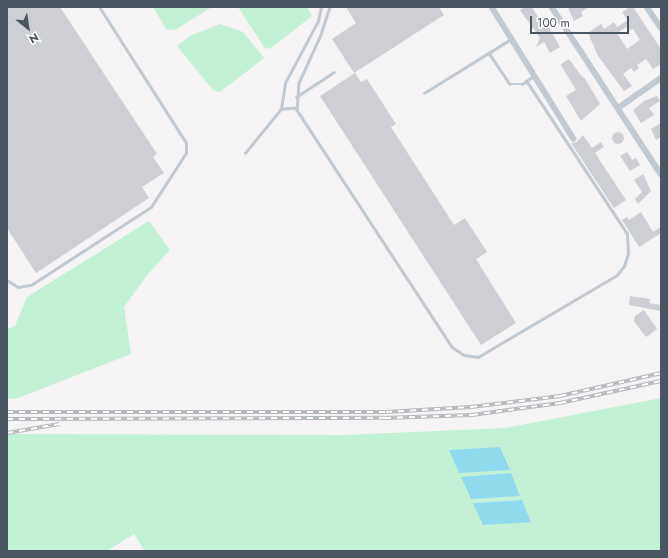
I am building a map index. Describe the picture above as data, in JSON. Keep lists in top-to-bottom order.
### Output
{
  "scale_bar": "100 m",
  "north": "bottom right"
}
